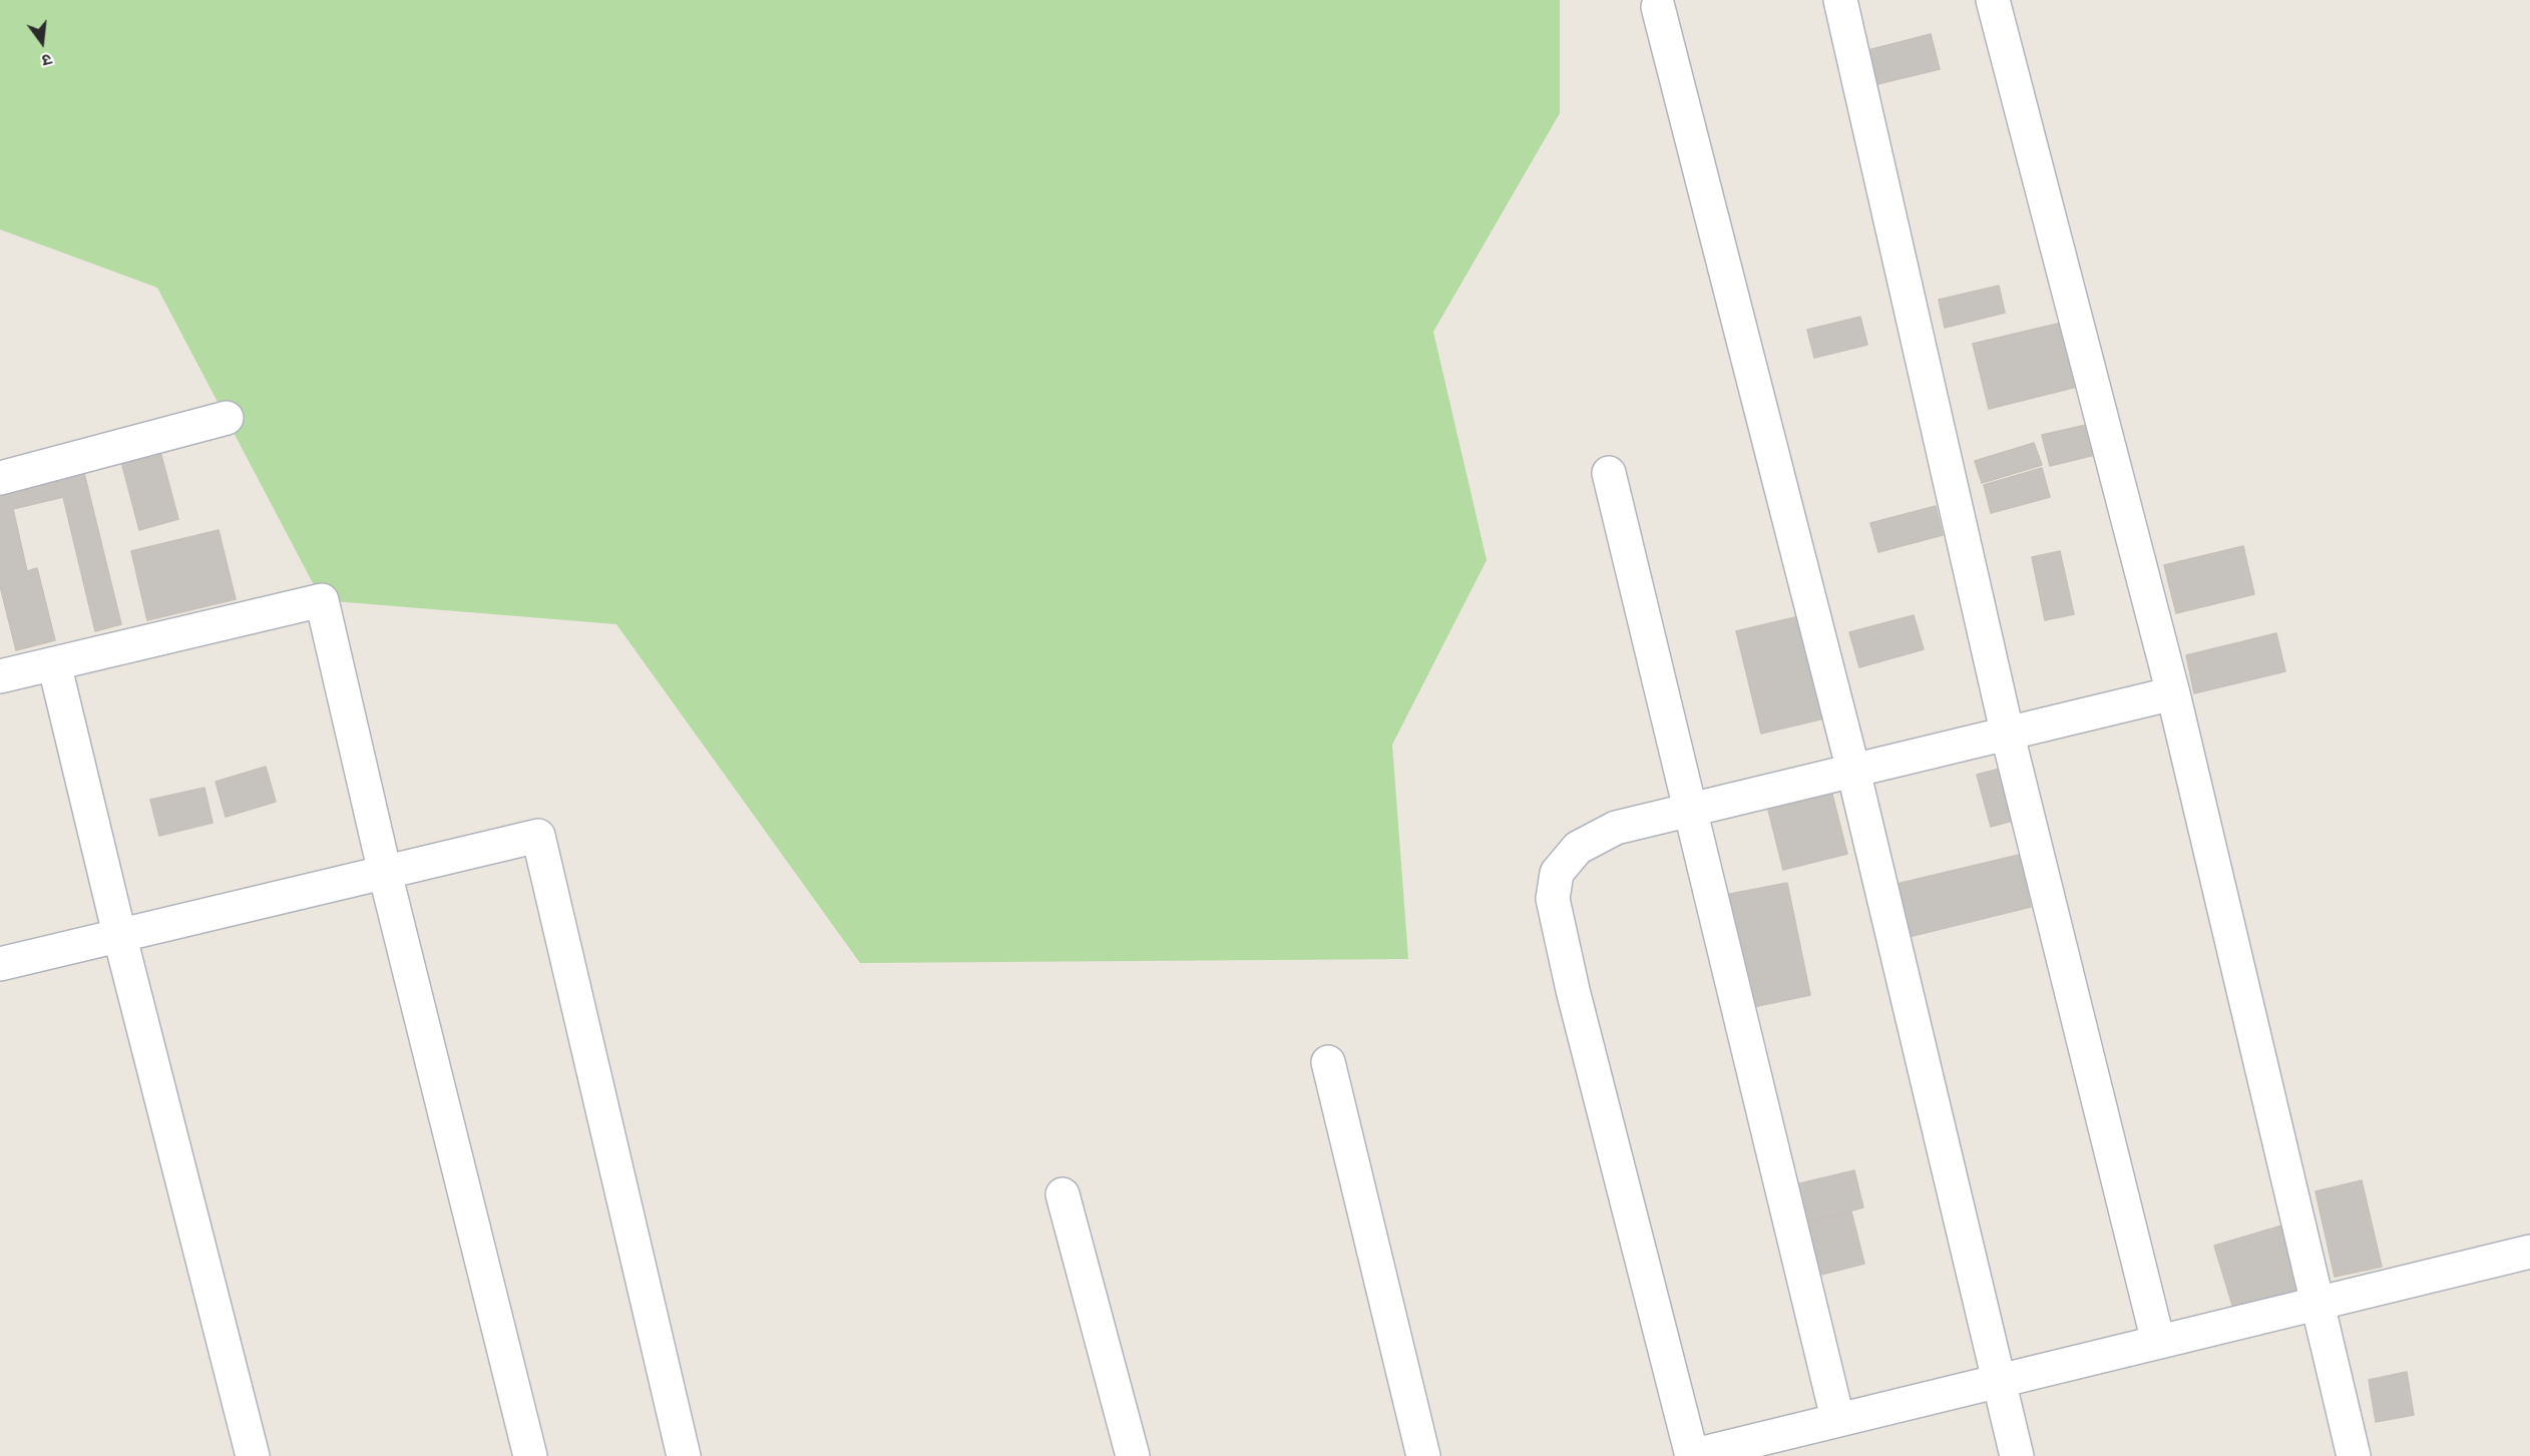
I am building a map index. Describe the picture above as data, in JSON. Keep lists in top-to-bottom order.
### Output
{
  "north": "bottom"
}
